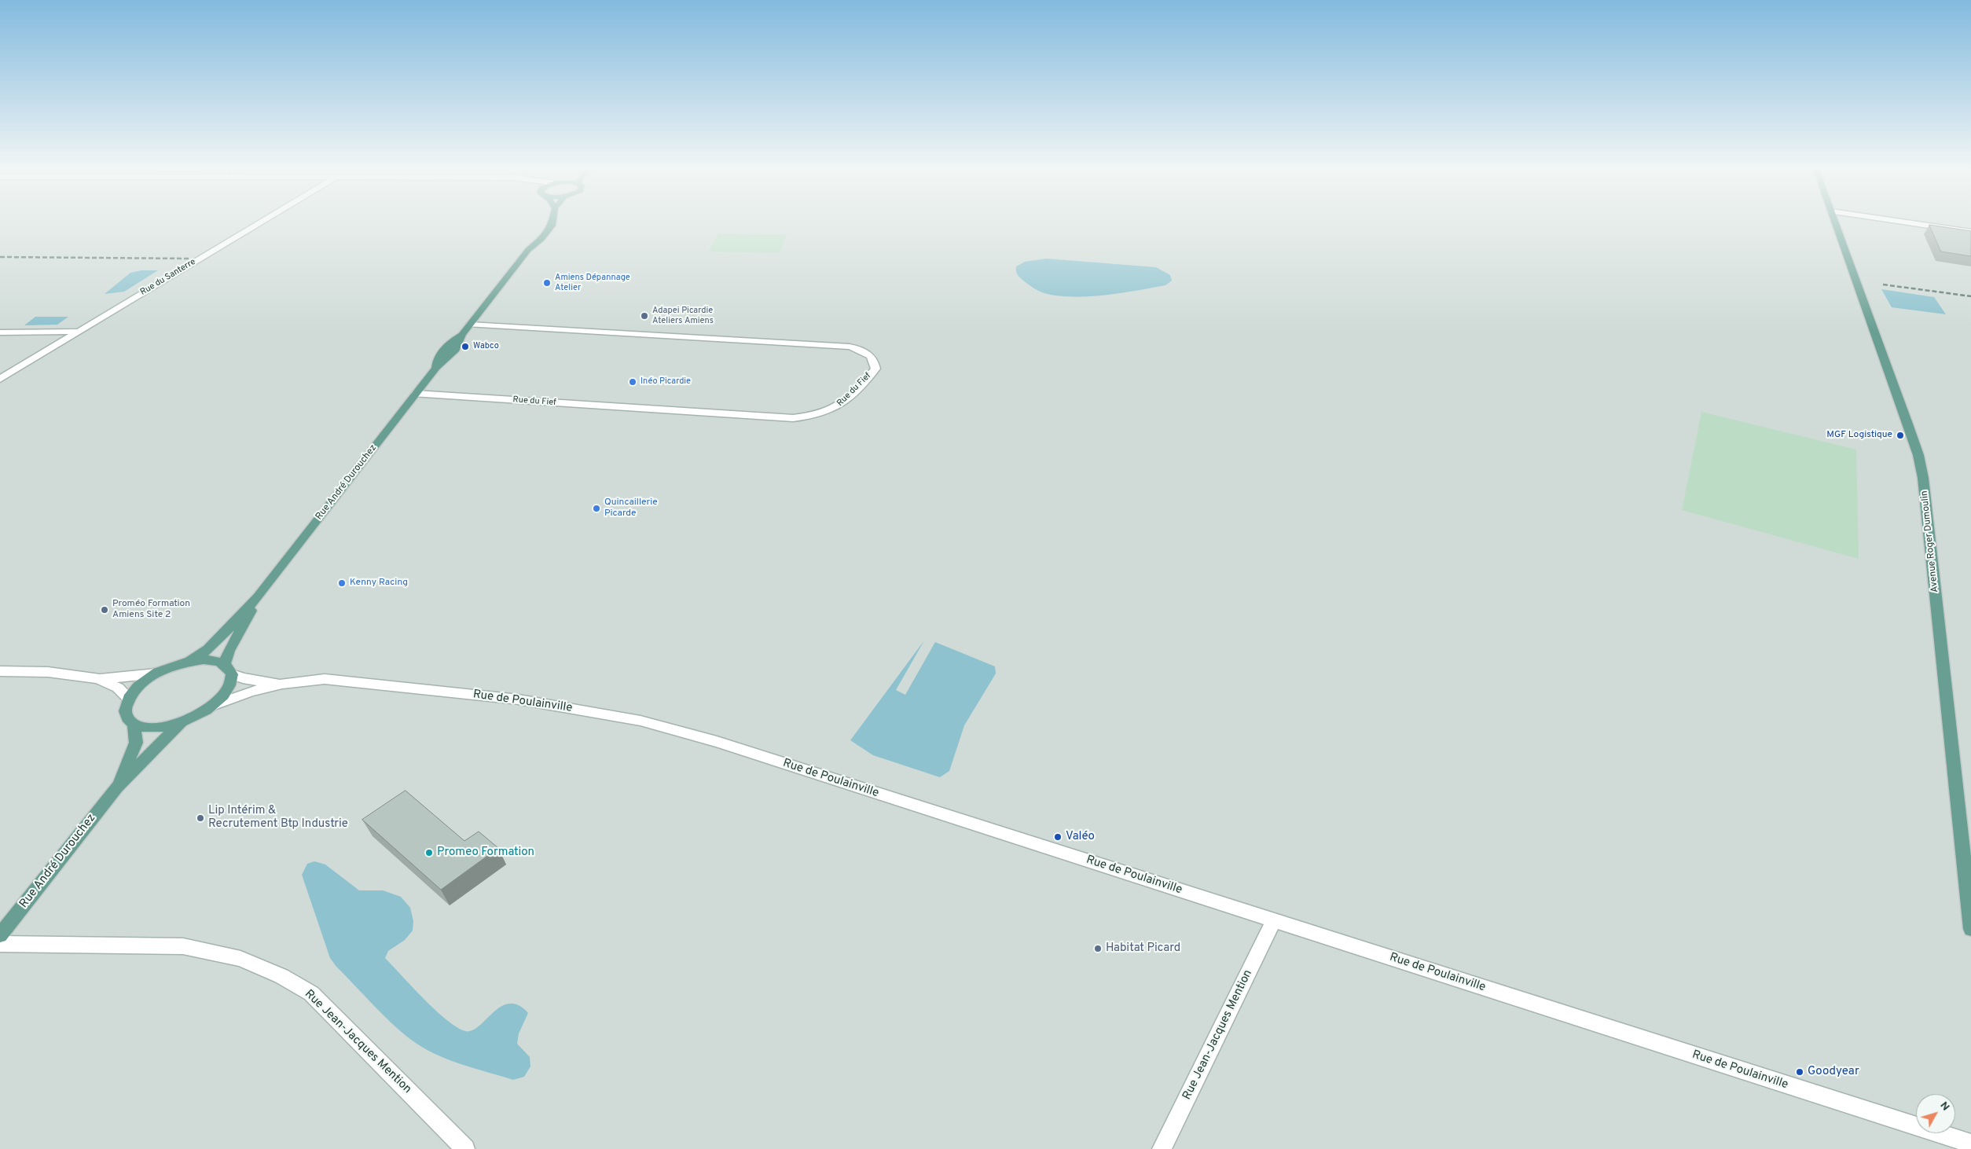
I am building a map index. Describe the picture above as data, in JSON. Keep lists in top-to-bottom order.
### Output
{
  "streets": {
    "main road": ["Rue André Durouchez", "Avenue Roger Dumoulin"],
    "street": [
      "Rue du Santerre",
      "Rue du Fief",
      "Rue de Poulainville",
      "Rue Jean-Jacques Mention"
    ]
  },
  "crossings": [
    ["Rue du Fief", "Rue André Durouchez"],
    ["Rue André Durouchez", "Rue de Poulainville"],
    ["Rue de Poulainville", "Rue Jean-Jacques Mention"]
  ],
  "places": [
    "Amiens Dépannage Atelier",
    "Adapei Picardie Ateliers Amiens",
    "Wabco",
    "Inéo Picardie",
    "MGF Logistique",
    "Quincaillerie Picarde",
    "Kenny Racing",
    "Proméo Formation Amiens Site 2",
    "Lip Intérim & Recrutement Btp Industrie",
    "Valéo",
    "Promeo Formation",
    "Habitat Picard",
    "Goodyear"
  ],
  "north": "top right"
}
